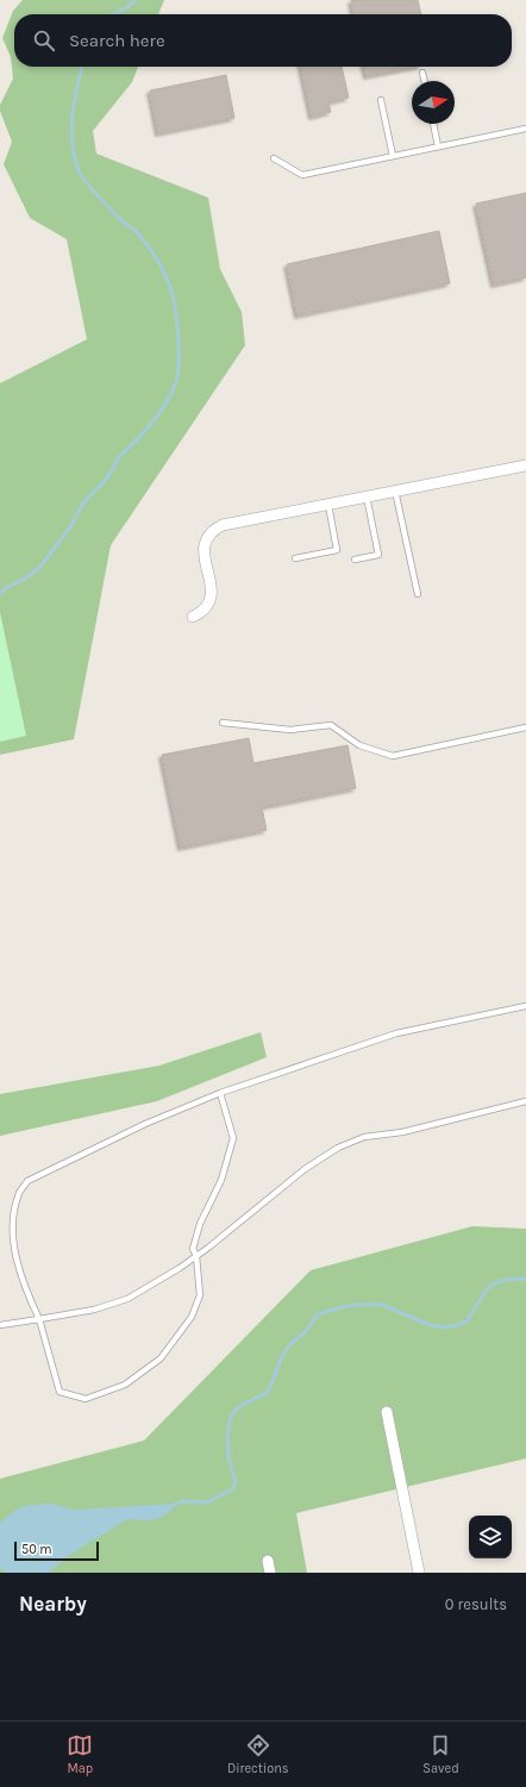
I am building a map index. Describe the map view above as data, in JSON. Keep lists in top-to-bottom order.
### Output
{
  "scale_bar": "50 m",
  "north": "right",
  "page": {
    "search": "Search here",
    "scale": "50 m",
    "heading": ["Nearby", "0 results"],
    "nav": ["Map", "Directions", "Saved"]
  }
}
